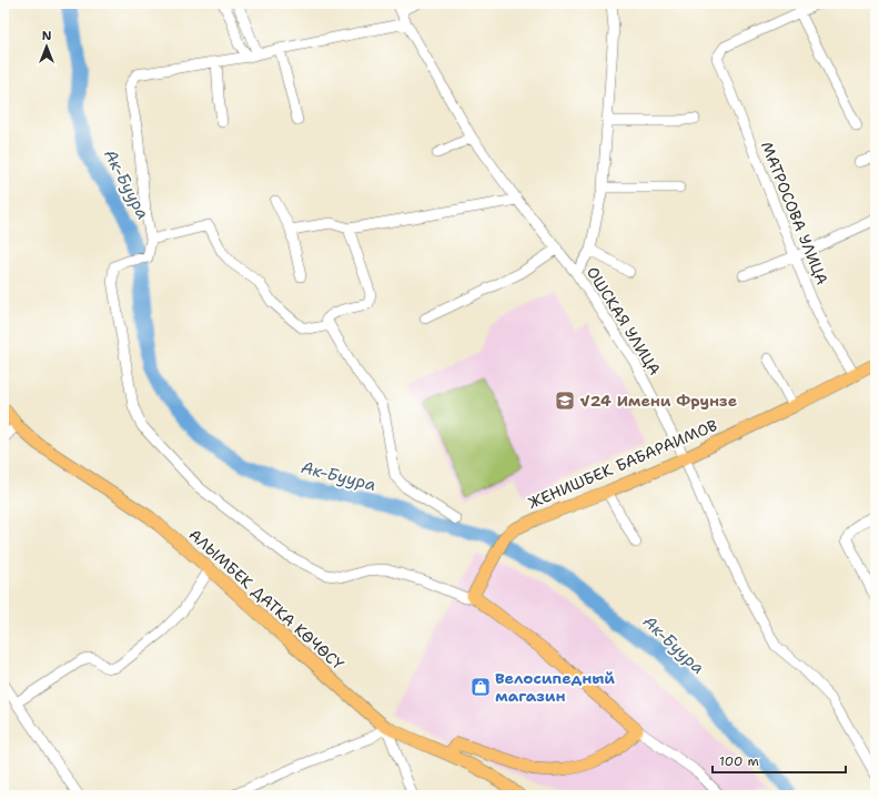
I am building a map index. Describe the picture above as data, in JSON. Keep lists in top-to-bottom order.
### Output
{
  "streets": {
    "main road": ["ЖЕНИШБЕК БАБАРАИМОВ", "АЛЫМБЕК ДАТКА КӨЧӨСҮ"],
    "street": ["МАТРОСОВА УЛИЦА", "ОШСКАЯ УЛИЦА"]
  },
  "crossings": [
    ["МАТРОСОВА УЛИЦА", "ЖЕНИШБЕК БАБАРАИМОВ"],
    ["ОШСКАЯ УЛИЦА", "ЖЕНИШБЕК БАБАРАИМОВ"]
  ],
  "water": ["Ак-Буура"],
  "places": {
    "school or university": ["√24 Имени Фрунзе"],
    "shop": ["Велосипедный магазин"]
  },
  "scale_bar": "100 m",
  "north": "top"
}
